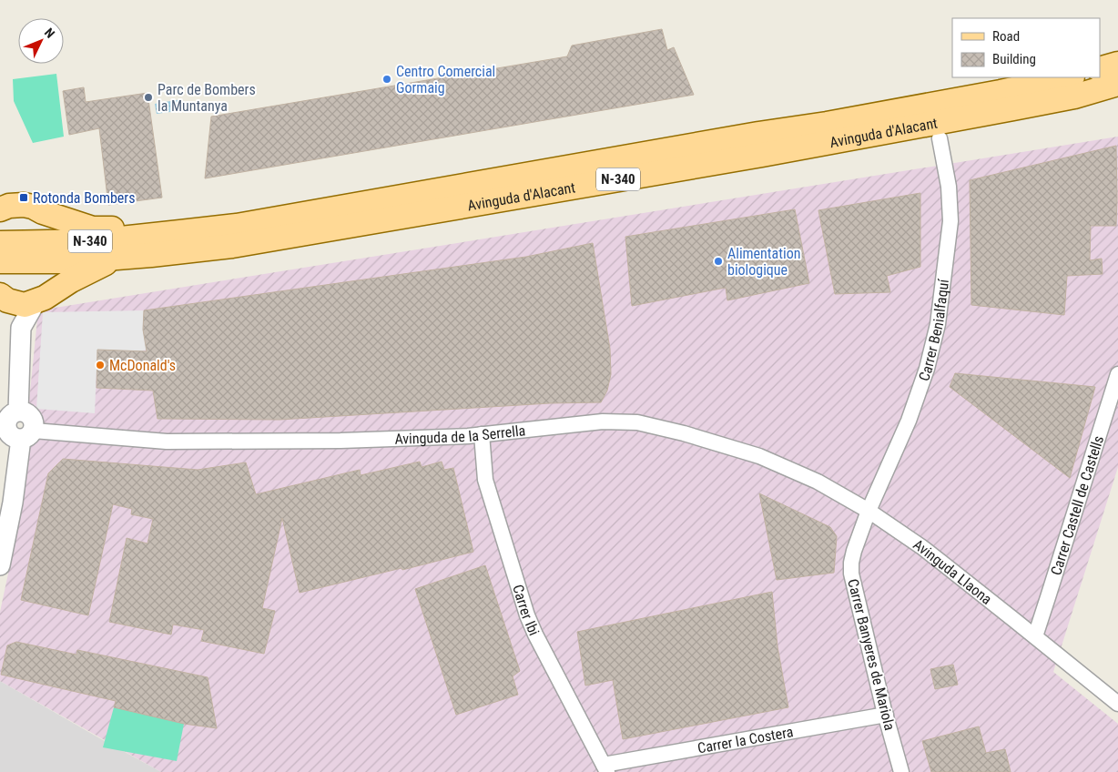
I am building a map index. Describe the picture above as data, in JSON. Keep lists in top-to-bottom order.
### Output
{
  "streets": {
    "main road": ["Avinguda d'Alacant", "N-340"],
    "street": [
      "Carrer Benialfaquí",
      "Avinguda de la Serrella",
      "Carrer Castell de Castells",
      "Avinguda Llaona",
      "Carrer Ibi",
      "Carrer Banyeres de Mariola",
      "Carrer la Costera"
    ]
  },
  "crossings": [
    ["Carrer Benialfaquí", "Avinguda de la Serrella"],
    ["Carrer Benialfaquí", "Avinguda Llaona"],
    ["Carrer Benialfaquí", "Carrer Banyeres de Mariola"],
    ["Avinguda de la Serrella", "Avinguda Llaona"],
    ["Avinguda de la Serrella", "Carrer Ibi"],
    ["Avinguda de la Serrella", "Carrer Banyeres de Mariola"],
    ["Carrer Castell de Castells", "Avinguda Llaona"],
    ["Avinguda Llaona", "Carrer Banyeres de Mariola"],
    ["Carrer Ibi", "Carrer la Costera"],
    ["Carrer Banyeres de Mariola", "Carrer la Costera"]
  ],
  "places": {
    "other": [
      "Centro Comercial Gormaig",
      "Parc de Bombers la Muntanya",
      "Alimentation biologique",
      "McDonald's"
    ],
    "transit": ["Rotonda Bombers"]
  },
  "legend": ["Road", "Building"],
  "north": "top right"
}
